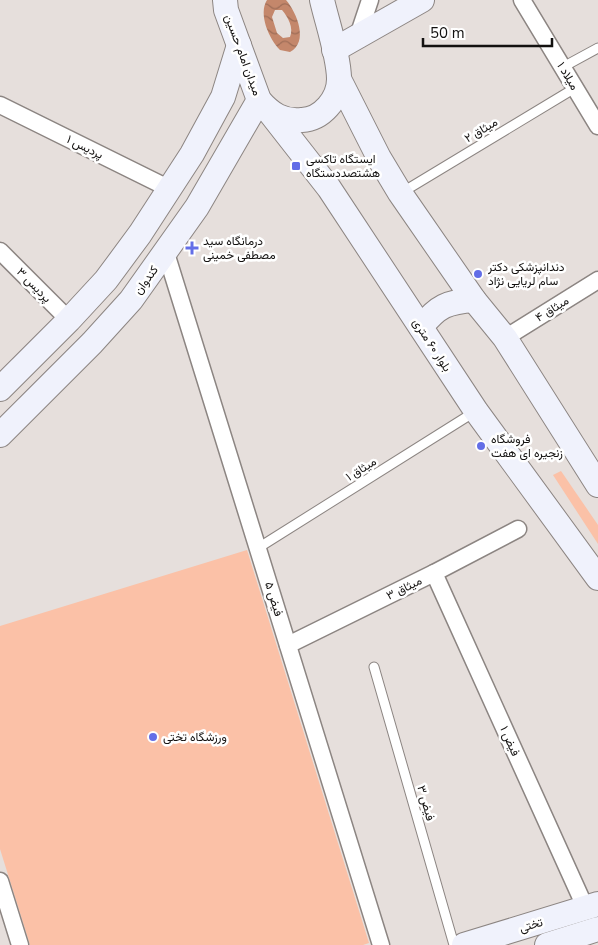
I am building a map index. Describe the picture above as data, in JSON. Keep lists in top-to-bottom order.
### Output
{
  "streets": {
    "main road": [
      "میدان امام حسین",
      "کندوان",
      "بلوار ۶۰ متری",
      "تختی"
    ],
    "street": [
      "میلاد ۱",
      "پردیس ۱",
      "پردیس ۳",
      "میثاق ۴",
      "میثاق ۳",
      "فیض ۵",
      "فیض ۱"
    ],
    "lane": ["میثاق ۲", "میثاق ۱", "فیض ۳"]
  },
  "crossings": [
    ["میدان امام حسین", "کندوان"],
    ["میدان امام حسین", "بلوار ۶۰ متری"],
    ["میلاد ۱", "میثاق ۲"],
    ["کندوان", "بلوار ۶۰ متری"],
    ["کندوان", "فیض ۵"],
    ["بلوار ۶۰ متری", "میثاق ۱"],
    ["میثاق ۱", "فیض ۵"],
    ["میثاق ۳", "فیض ۵"],
    ["میثاق ۳", "فیض ۱"],
    ["فیض ۱", "تختی"]
  ],
  "places": {
    "transit": ["ایستگاه تاکسی هشتصددستگاه"],
    "health": ["درمانگاه سید مصطفی خمینی"],
    "other": ["دندانپزشکی دکتر سام لریایی نژاد", "فروشگاه زنجیره ای هفت", "ورزشگاه تختی"]
  },
  "scale_bar": "50 m"
}
